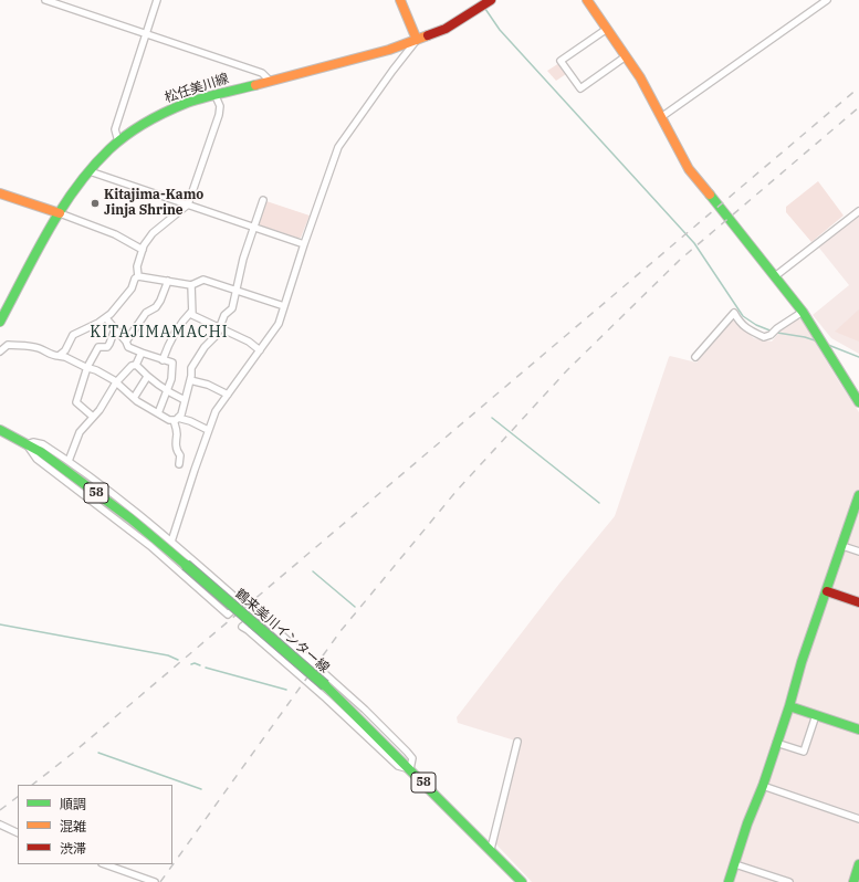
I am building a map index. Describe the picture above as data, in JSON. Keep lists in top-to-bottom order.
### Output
{
  "streets": {
    "main road": ["松任美川線", "58", "鶴来美川インター線"]
  },
  "districts": ["KITAJIMAMACHI"],
  "places": ["Kitajima-Kamo Jinja Shrine"],
  "legend": ["順調", "混雑", "渋滞"]
}
